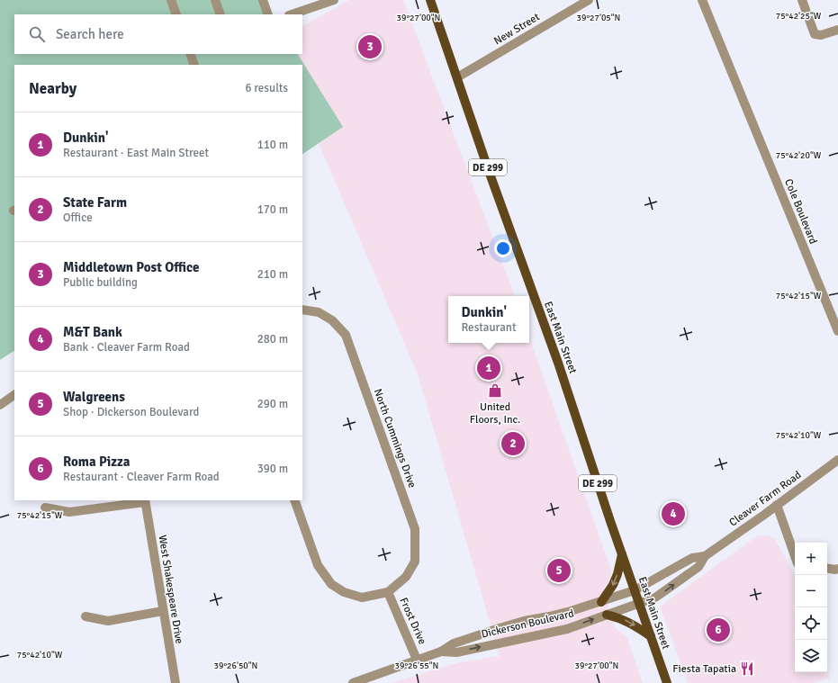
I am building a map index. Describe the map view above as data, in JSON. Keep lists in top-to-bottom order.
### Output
{
  "streets": {
    "main road": ["DE 299", "East Main Street"],
    "street": [
      "New Street",
      "Cole Boulevard",
      "North Cummings Drive",
      "Cleaver Farm Road",
      "West Shakespeare Drive",
      "Frost Drive",
      "Dickerson Boulevard"
    ]
  },
  "crossings": [
    ["New Street", "East Main Street"],
    ["East Main Street", "Cleaver Farm Road"],
    ["East Main Street", "Dickerson Boulevard"],
    ["North Cummings Drive", "Frost Drive"],
    ["Cleaver Farm Road", "Dickerson Boulevard"],
    ["Frost Drive", "Dickerson Boulevard"]
  ],
  "places": {
    "shop": ["United Floors, Inc."],
    "restaurant": ["Fiesta Tapatia"]
  },
  "page": {
    "search": "Search here",
    "pins": [
      "3",
      "1",
      "2",
      "4",
      "5",
      "6"
    ],
    "heading": ["Nearby", "6 results"],
    "list": [
      {
        "mark": "1",
        "name": "Dunkin'",
        "note": "Restaurant · East Main Street",
        "value": "110 m"
      },
      {
        "mark": "2",
        "name": "State Farm",
        "note": "Office",
        "value": "170 m"
      },
      {
        "mark": "3",
        "name": "Middletown Post Office",
        "note": "Public building",
        "value": "210 m"
      },
      {
        "mark": "4",
        "name": "M&T Bank",
        "note": "Bank · Cleaver Farm Road",
        "value": "280 m"
      },
      {
        "mark": "5",
        "name": "Walgreens",
        "note": "Shop · Dickerson Boulevard",
        "value": "290 m"
      },
      {
        "mark": "6",
        "name": "Roma Pizza",
        "note": "Restaurant · Cleaver Farm Road",
        "value": "390 m"
      }
    ],
    "popup": ["Dunkin'", "Restaurant"],
    "map_buttons": ["+", "−"]
  },
  "coordinates": [
    "75°42'25\"W",
    "39°27'00\"N",
    "39°27'05\"N",
    "75°42'20\"W",
    "75°42'15\"W",
    "75°42'10\"W",
    "39°26'50\"N",
    "39°26'55\"N"
  ]
}
